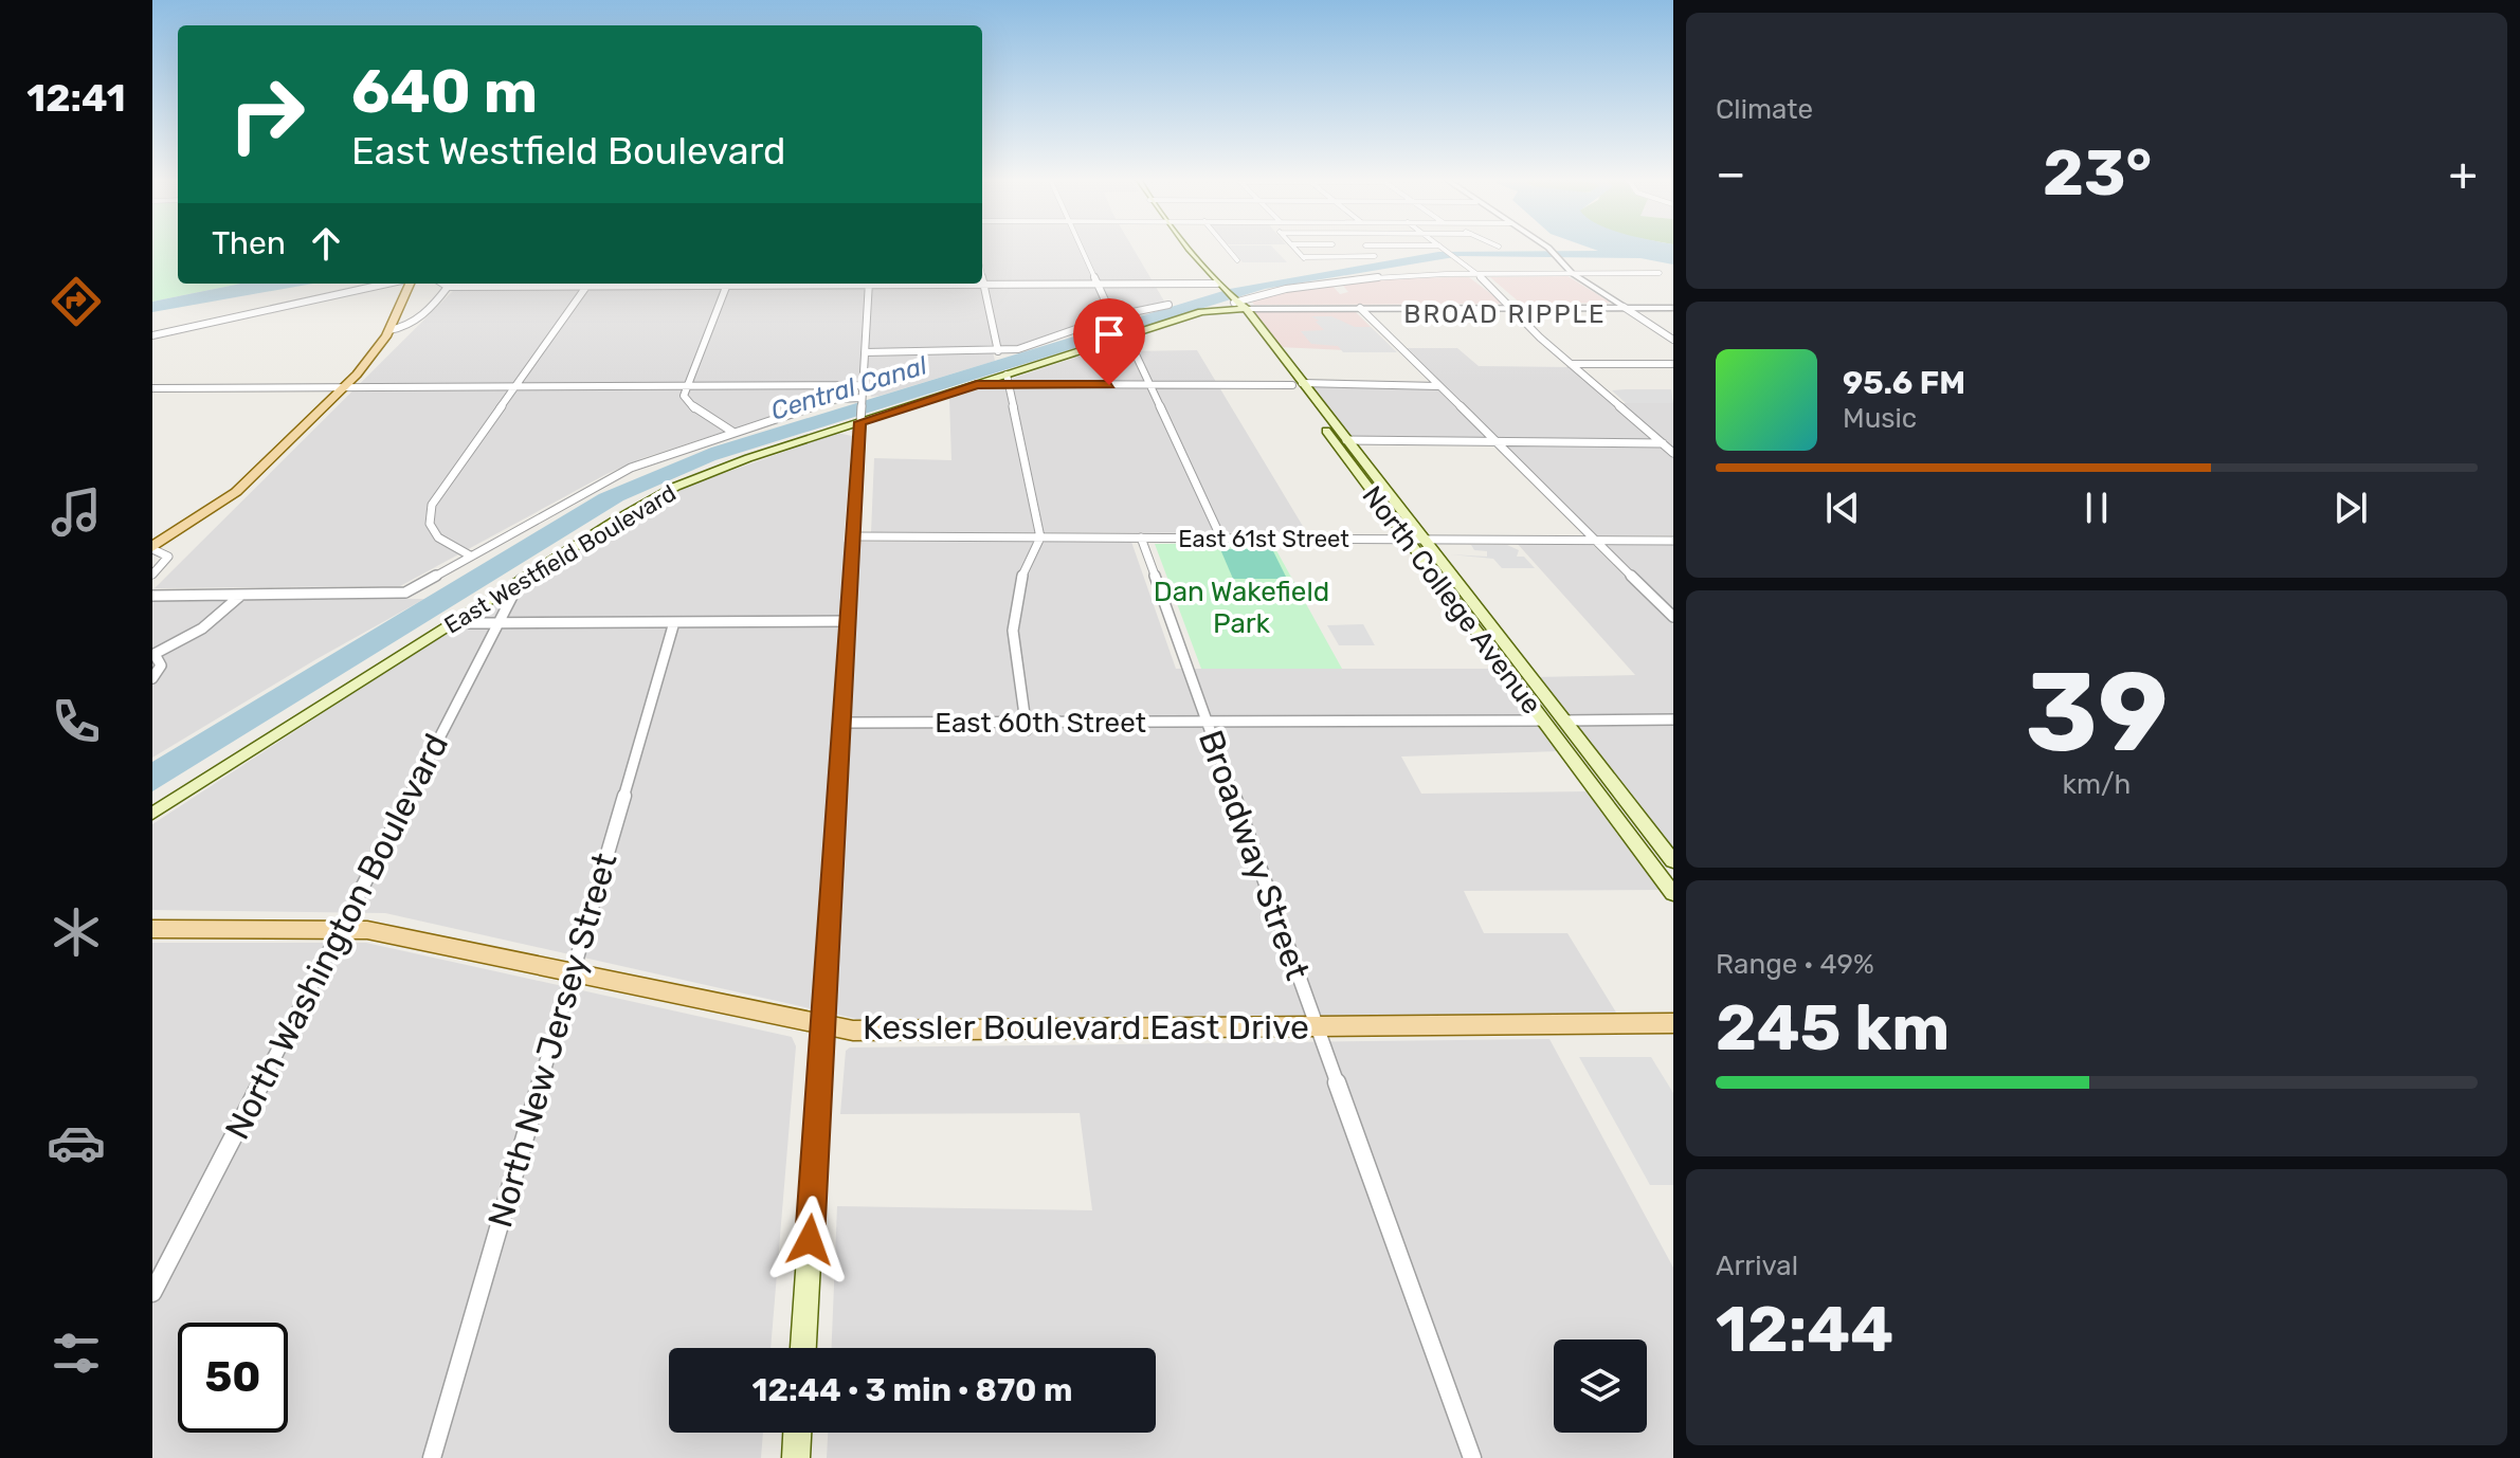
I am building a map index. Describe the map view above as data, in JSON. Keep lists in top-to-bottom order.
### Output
{
  "streets": {
    "main road": ["East Westfield Boulevard", "North College Avenue", "Kessler Boulevard East Drive"],
    "street": [
      "East 61st Street",
      "East 60th Street",
      "Broadway Street",
      "North Washington Boulevard",
      "North New Jersey Street"
    ]
  },
  "crossings": [
    ["East 61st Street", "North College Avenue"],
    ["East 61st Street", "Broadway Street"],
    ["East Westfield Boulevard", "North College Avenue"],
    ["East Westfield Boulevard", "North Washington Boulevard"],
    ["North College Avenue", "East 60th Street"],
    ["East 60th Street", "Broadway Street"],
    ["Broadway Street", "Kessler Boulevard East Drive"],
    ["North Washington Boulevard", "Kessler Boulevard East Drive"],
    ["Kessler Boulevard East Drive", "North New Jersey Street"]
  ],
  "districts": ["BROAD RIPPLE"],
  "water": ["Central Canal"],
  "parks": ["Dan Wakefield Park"],
  "page": {
    "tabs": "12:41",
    "tile": [
      "Climate",
      ["39", "km/h"],
      ["Range · 49%", "245 km"],
      ["Arrival", "12:44"]
    ],
    "turn": ["640 m", "East Westfield Boulevard"],
    "heat": ["−", "23°", "+"],
    "then": "Then",
    "song": ["95.6 FM", "Music"],
    "limit": "50",
    "trip": "12:44 · 3 min · 870 m"
  }
}
